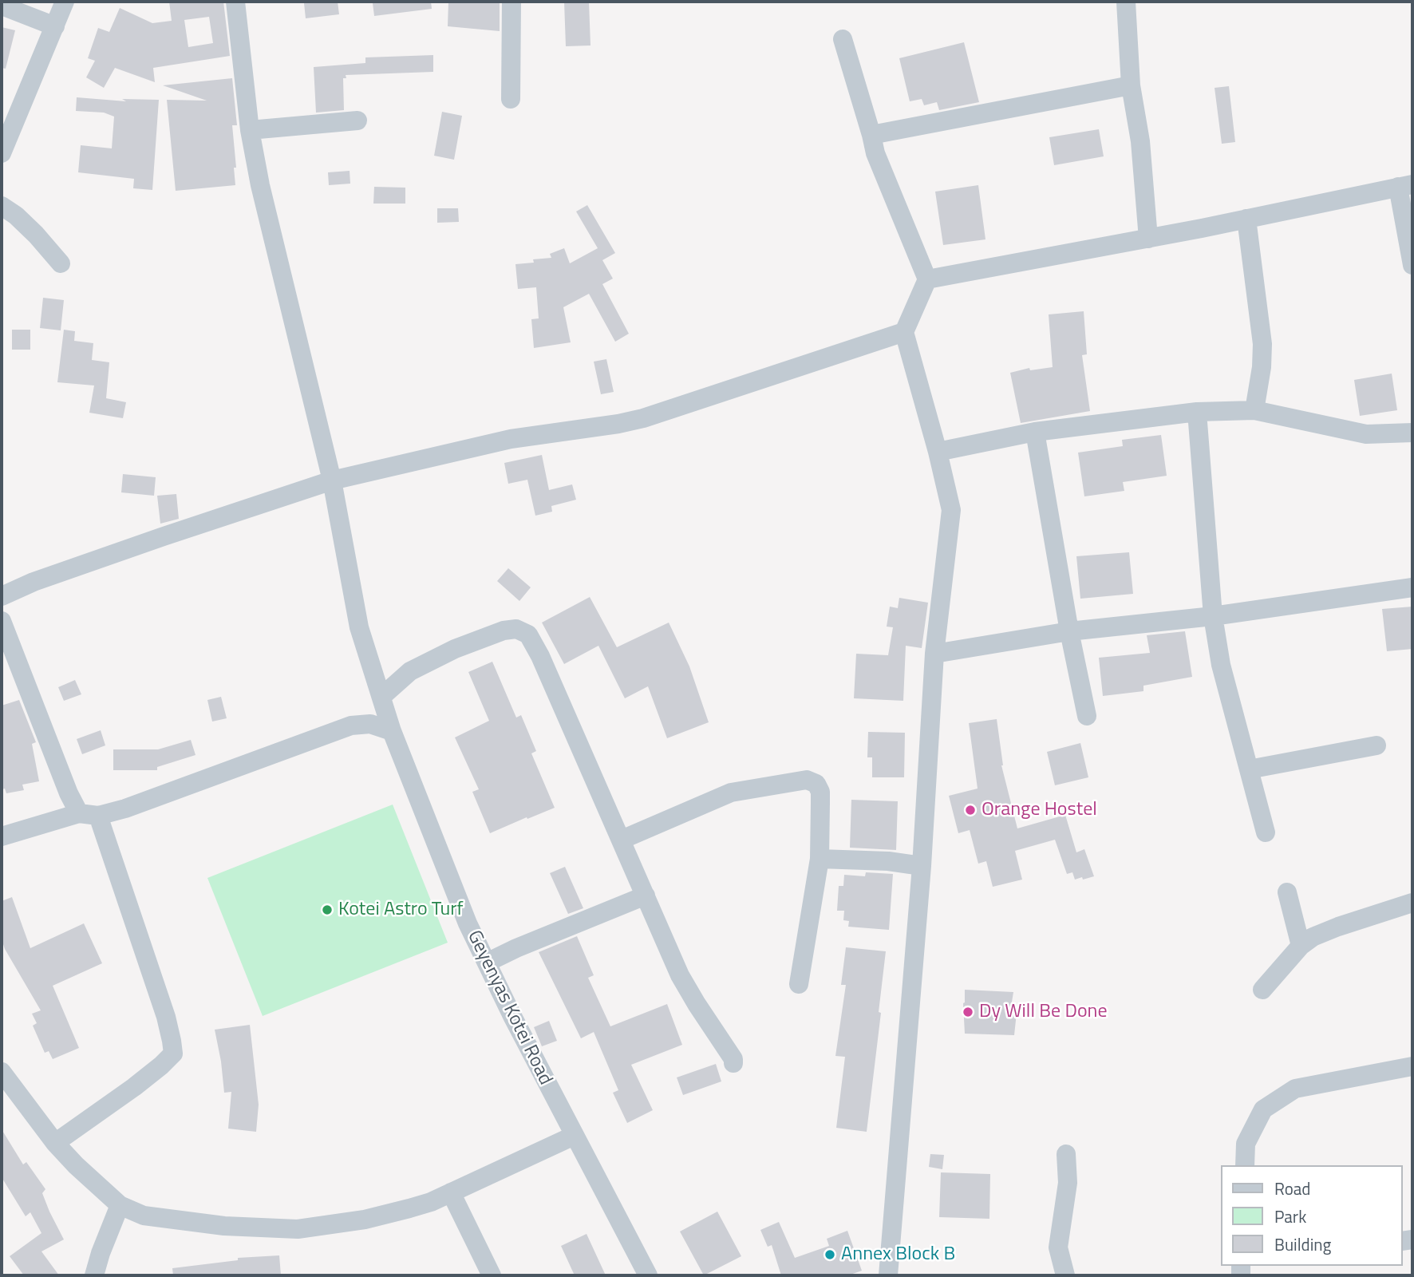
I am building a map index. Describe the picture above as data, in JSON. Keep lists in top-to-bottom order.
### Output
{
  "streets": {
    "street": ["Geyenyas Kotei Road"]
  },
  "places": [
    "Orange Hostel",
    "Kotei Astro Turf",
    "Dy Will Be Done",
    "Annex Block B"
  ],
  "legend": ["Road", "Park", "Building"]
}
